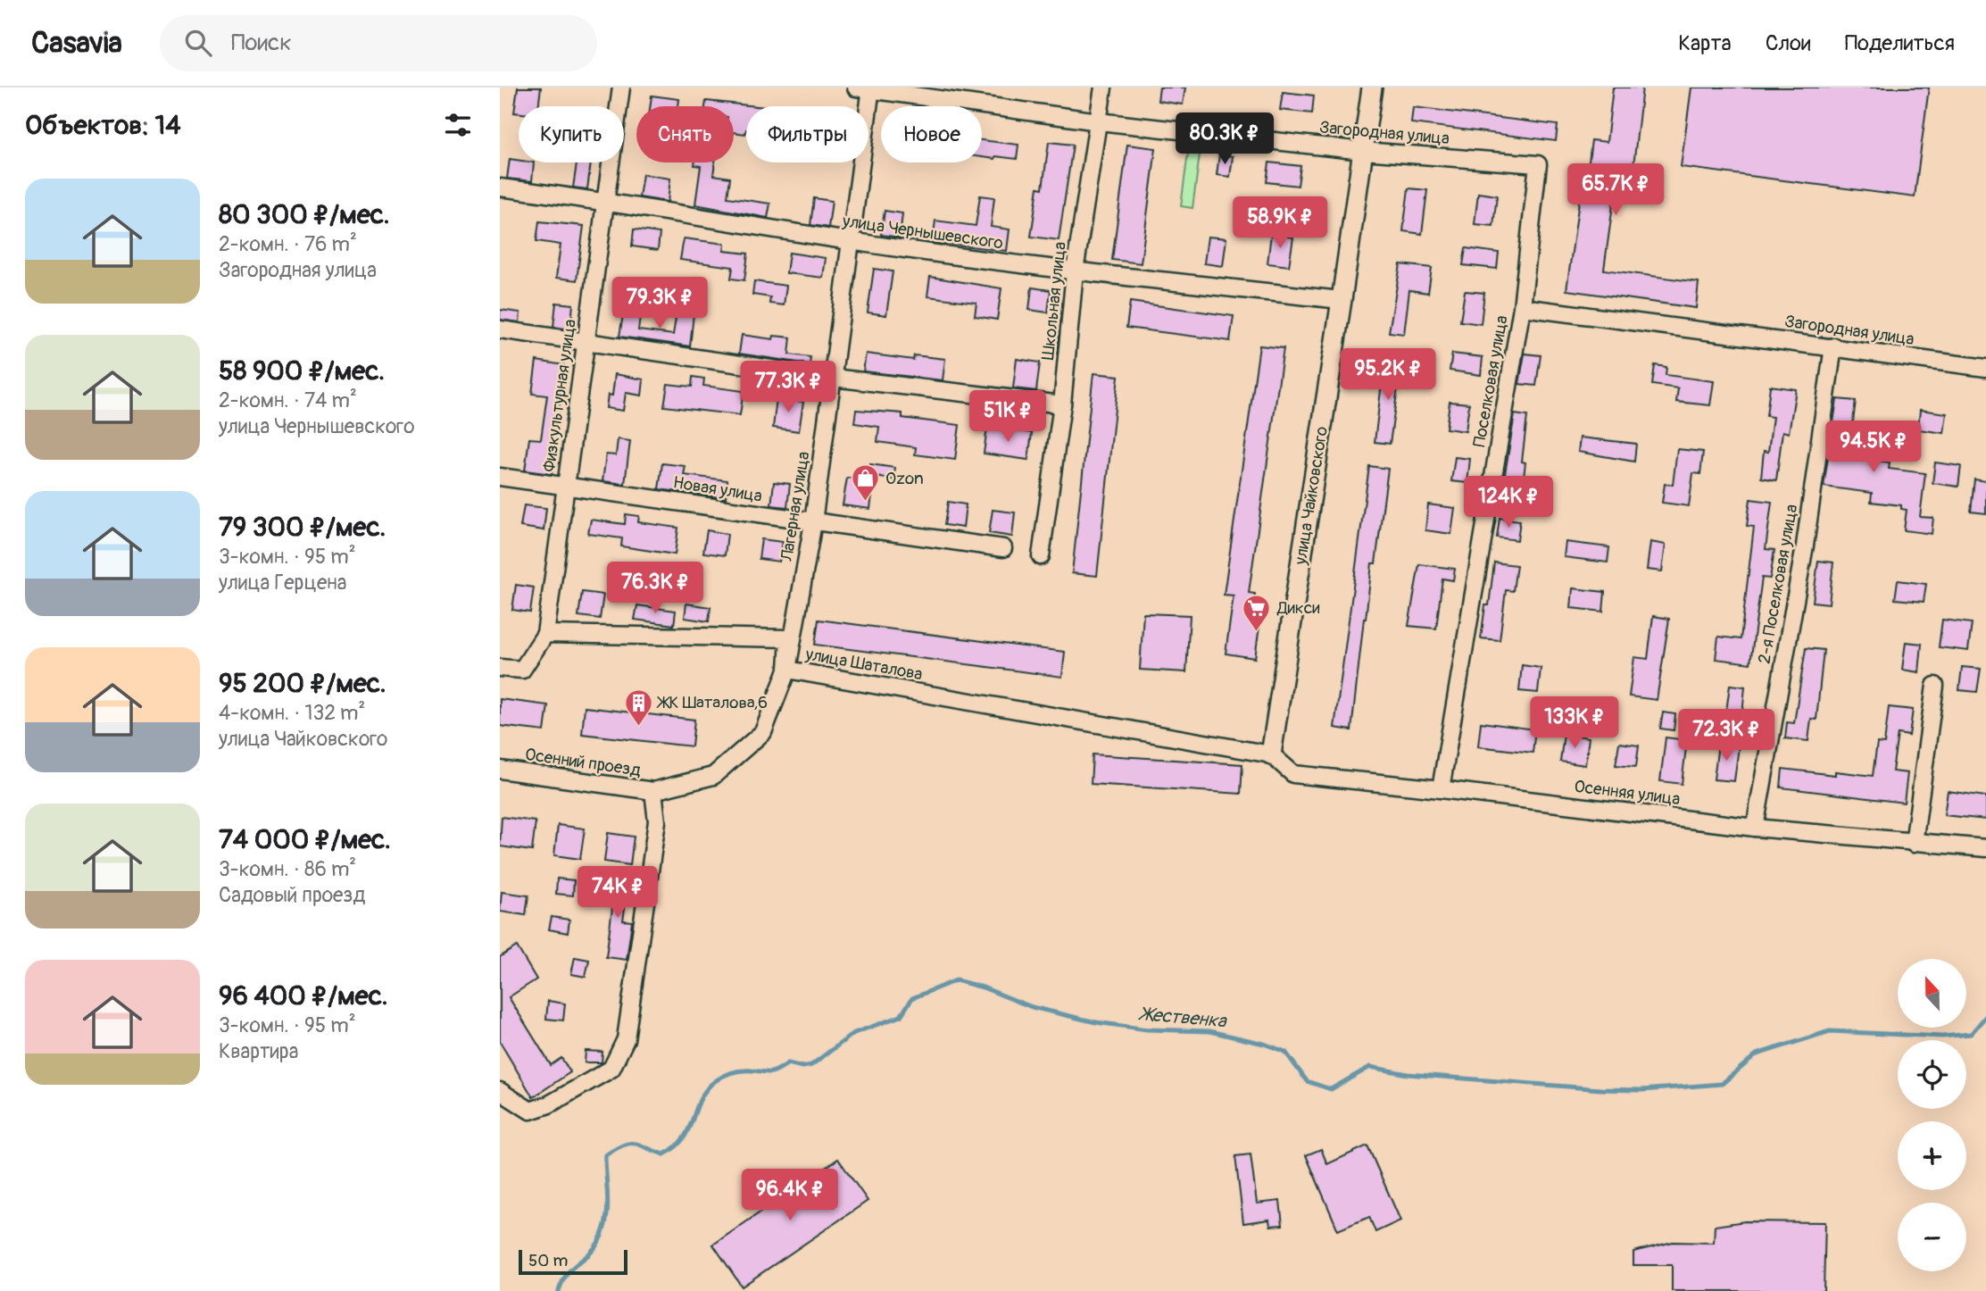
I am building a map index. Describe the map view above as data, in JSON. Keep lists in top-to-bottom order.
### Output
{
  "streets": {
    "street": [
      "Загородная улица",
      "улица Чернышевского",
      "Школьная улица",
      "Поселковая улица",
      "Физкультурная улица",
      "Новая улица",
      "улица Чайковского",
      "Лагерная улица",
      "2-я Поселковая улица",
      "улица Шаталова",
      "Осенний проезд",
      "Осенняя улица"
    ]
  },
  "crossings": [
    ["Загородная улица", "Школьная улица"],
    ["Загородная улица", "Поселковая улица"],
    ["Загородная улица", "улица Чайковского"],
    ["Загородная улица", "Лагерная улица"],
    ["Загородная улица", "2-я Поселковая улица"],
    ["улица Чернышевского", "Школьная улица"],
    ["улица Чернышевского", "Физкультурная улица"],
    ["улица Чернышевского", "улица Чайковского"],
    ["улица Чернышевского", "Лагерная улица"],
    ["Поселковая улица", "Осенняя улица"],
    ["Физкультурная улица", "Новая улица"],
    ["Физкультурная улица", "улица Шаталова"],
    ["Новая улица", "Лагерная улица"],
    ["улица Чайковского", "улица Шаталова"],
    ["улица Чайковского", "Осенняя улица"],
    ["Лагерная улица", "улица Шаталова"],
    ["Лагерная улица", "Осенний проезд"],
    ["2-я Поселковая улица", "Осенняя улица"],
    ["улица Шаталова", "Осенний проезд"],
    ["улица Шаталова", "Осенняя улица"]
  ],
  "water": ["Жественка"],
  "places": {
    "shop": ["Ozon"],
    "supermarket": ["Дикси"],
    "building": ["ЖК Шаталова,6"]
  },
  "scale_bar": "50 m",
  "north": "top",
  "page": {
    "header": "Casavia",
    "search": "Поиск",
    "nav": ["Карта", "Слои", "Поделиться"],
    "heading": "Объектов: 14",
    "chip": [
      "Купить",
      "Снять",
      "Фильтры",
      "Новое"
    ],
    "price": [
      "80.3K ₽",
      "65.7K ₽",
      "58.9K ₽",
      "79.3K ₽",
      "95.2K ₽",
      "77.3K ₽",
      "51K ₽",
      "94.5K ₽",
      "124K ₽",
      "76.3K ₽",
      "133K ₽",
      "72.3K ₽",
      "74K ₽",
      "96.4K ₽"
    ],
    "list": [
      {
        "name": "80 300 ₽/мес.",
        "note": "2-комн. · 76 m² · Загородная улица"
      },
      {
        "name": "58 900 ₽/мес.",
        "note": "2-комн. · 74 m² · улица Чернышевского"
      },
      {
        "name": "79 300 ₽/мес.",
        "note": "3-комн. · 95 m² · улица Герцена"
      },
      {
        "name": "95 200 ₽/мес.",
        "note": "4-комн. · 132 m² · улица Чайковского"
      },
      {
        "name": "74 000 ₽/мес.",
        "note": "3-комн. · 86 m² · Садовый проезд"
      },
      {
        "name": "96 400 ₽/мес.",
        "note": "3-комн. · 95 m² · Квартира"
      }
    ],
    "map_buttons": ["+", "−"],
    "scale": "50 m"
  }
}
